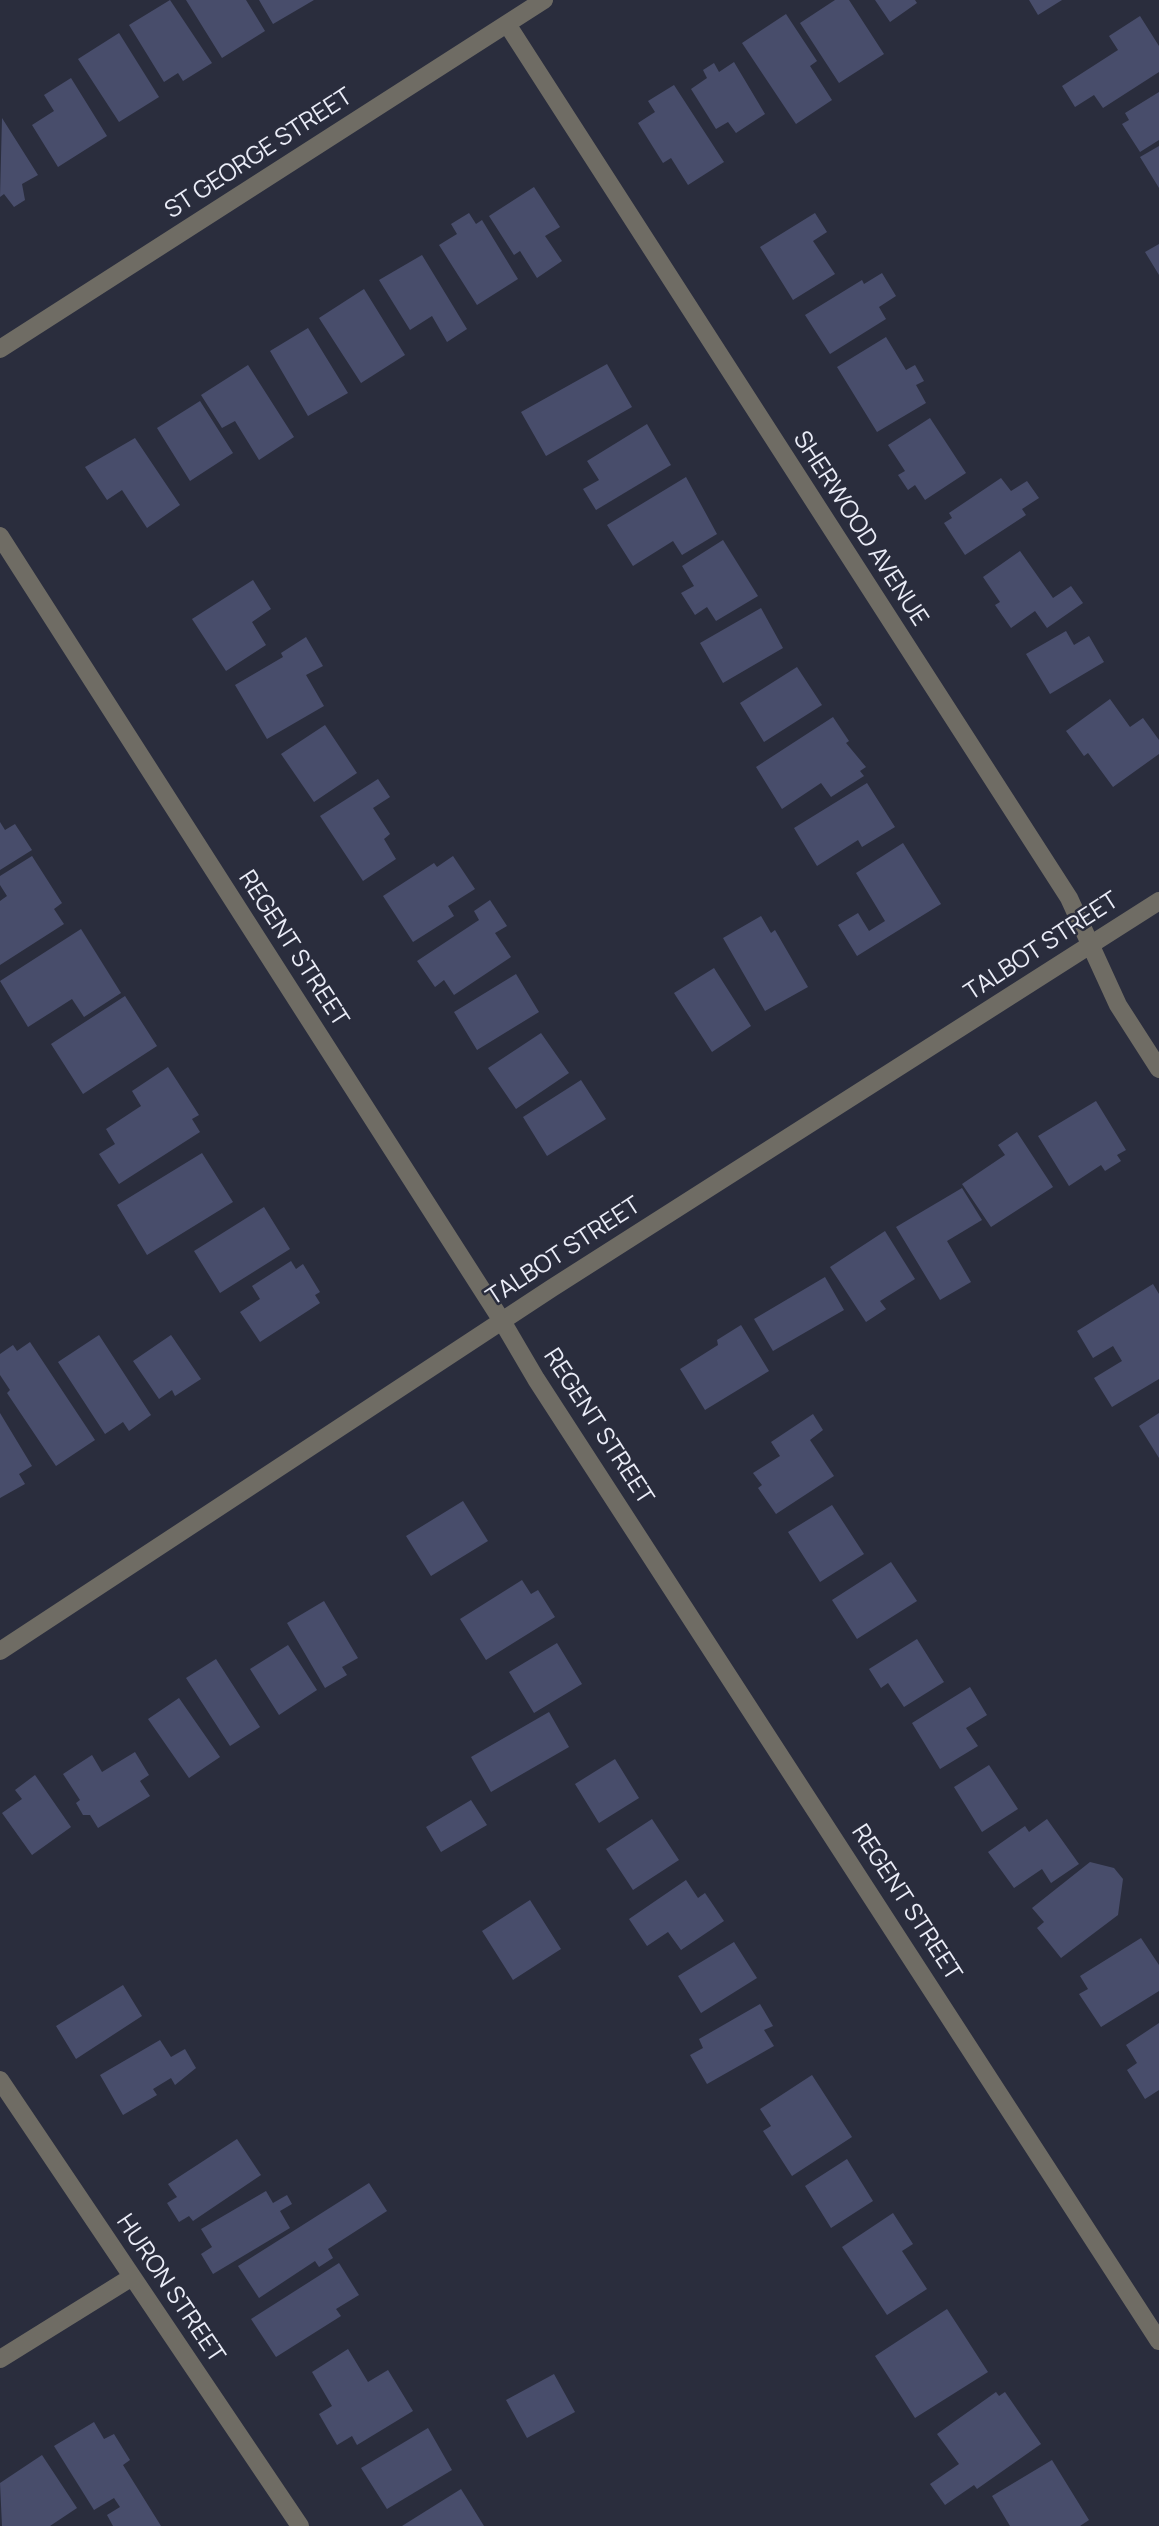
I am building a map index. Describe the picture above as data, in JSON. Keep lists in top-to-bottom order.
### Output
{
  "streets": {
    "street": [
      "ST GEORGE STREET",
      "SHERWOOD AVENUE",
      "TALBOT STREET",
      "REGENT STREET",
      "HURON STREET"
    ]
  },
  "crossings": [
    ["ST GEORGE STREET", "SHERWOOD AVENUE"],
    ["SHERWOOD AVENUE", "TALBOT STREET"],
    ["TALBOT STREET", "REGENT STREET"]
  ]
}
